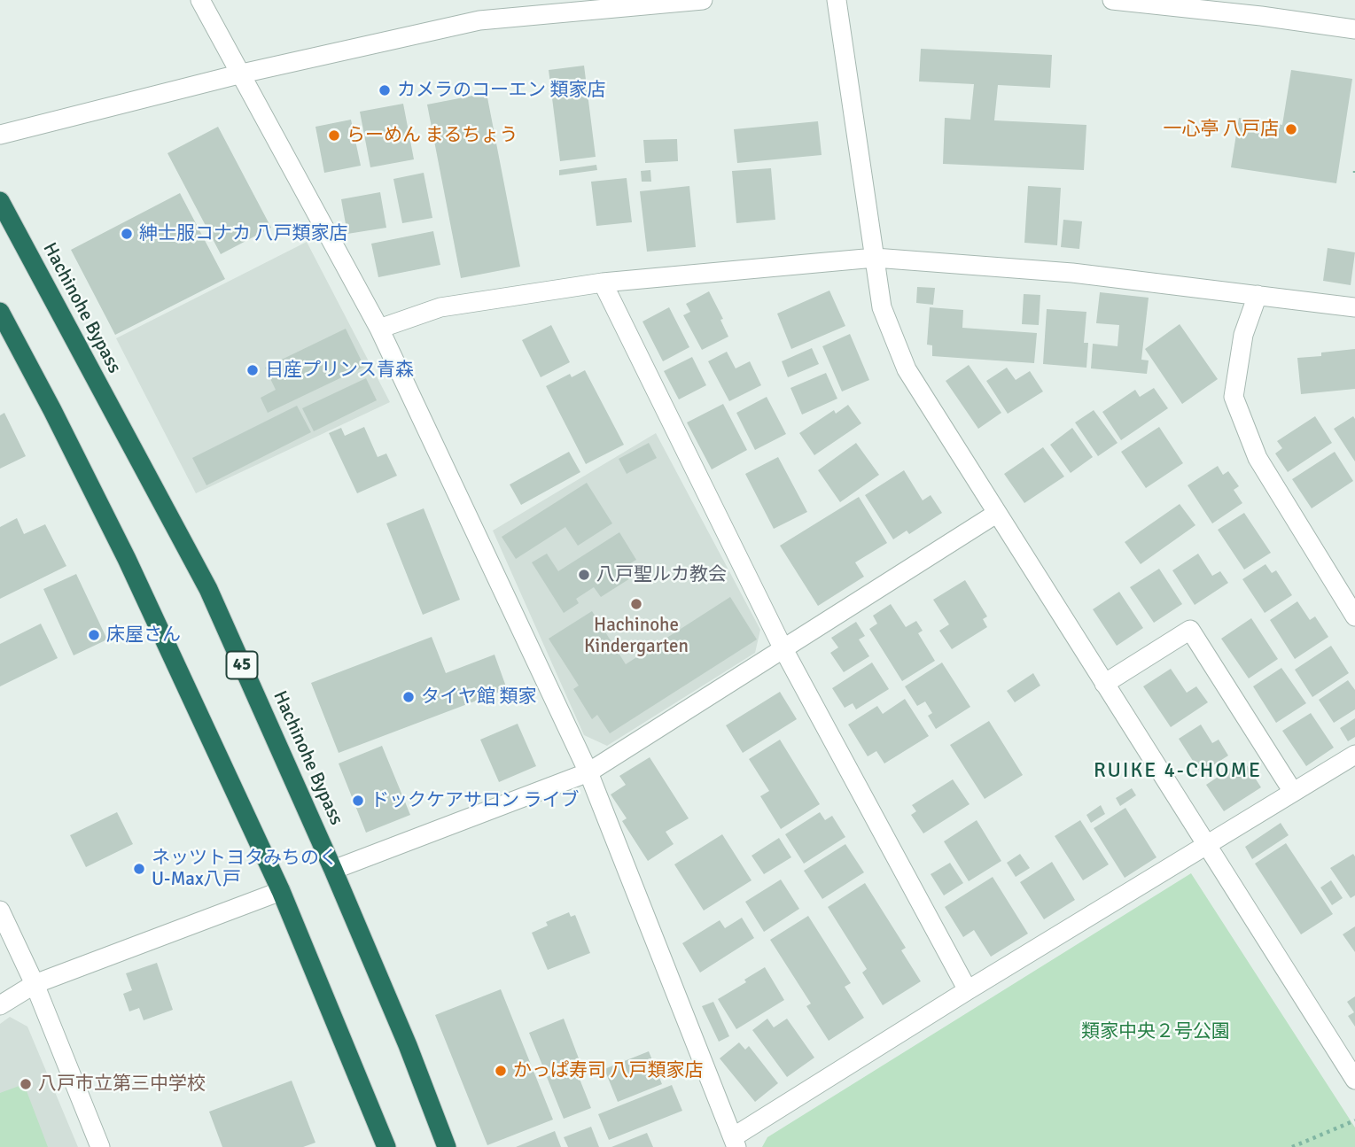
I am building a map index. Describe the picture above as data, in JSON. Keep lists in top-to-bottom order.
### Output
{
  "streets": {
    "highway": ["Hachinohe Bypass", "45"]
  },
  "districts": ["RUIKE 4-CHOME"],
  "parks": ["類家中央２号公園"],
  "places": [
    "カメラのコーエン 類家店",
    "一心亭 八戸店",
    "らーめん まるちょう",
    "紳士服コナカ 八戸類家店",
    "日産プリンス青森",
    "八戸聖ルカ教会",
    "Hachinohe Kindergarten",
    "床屋さん",
    "タイヤ館 類家",
    "ドックケアサロン ライブ",
    "ネッツトヨタみちのく U-Max八戸",
    "かっぱ寿司 八戸類家店",
    "八戸市立第三中学校"
  ]
}
